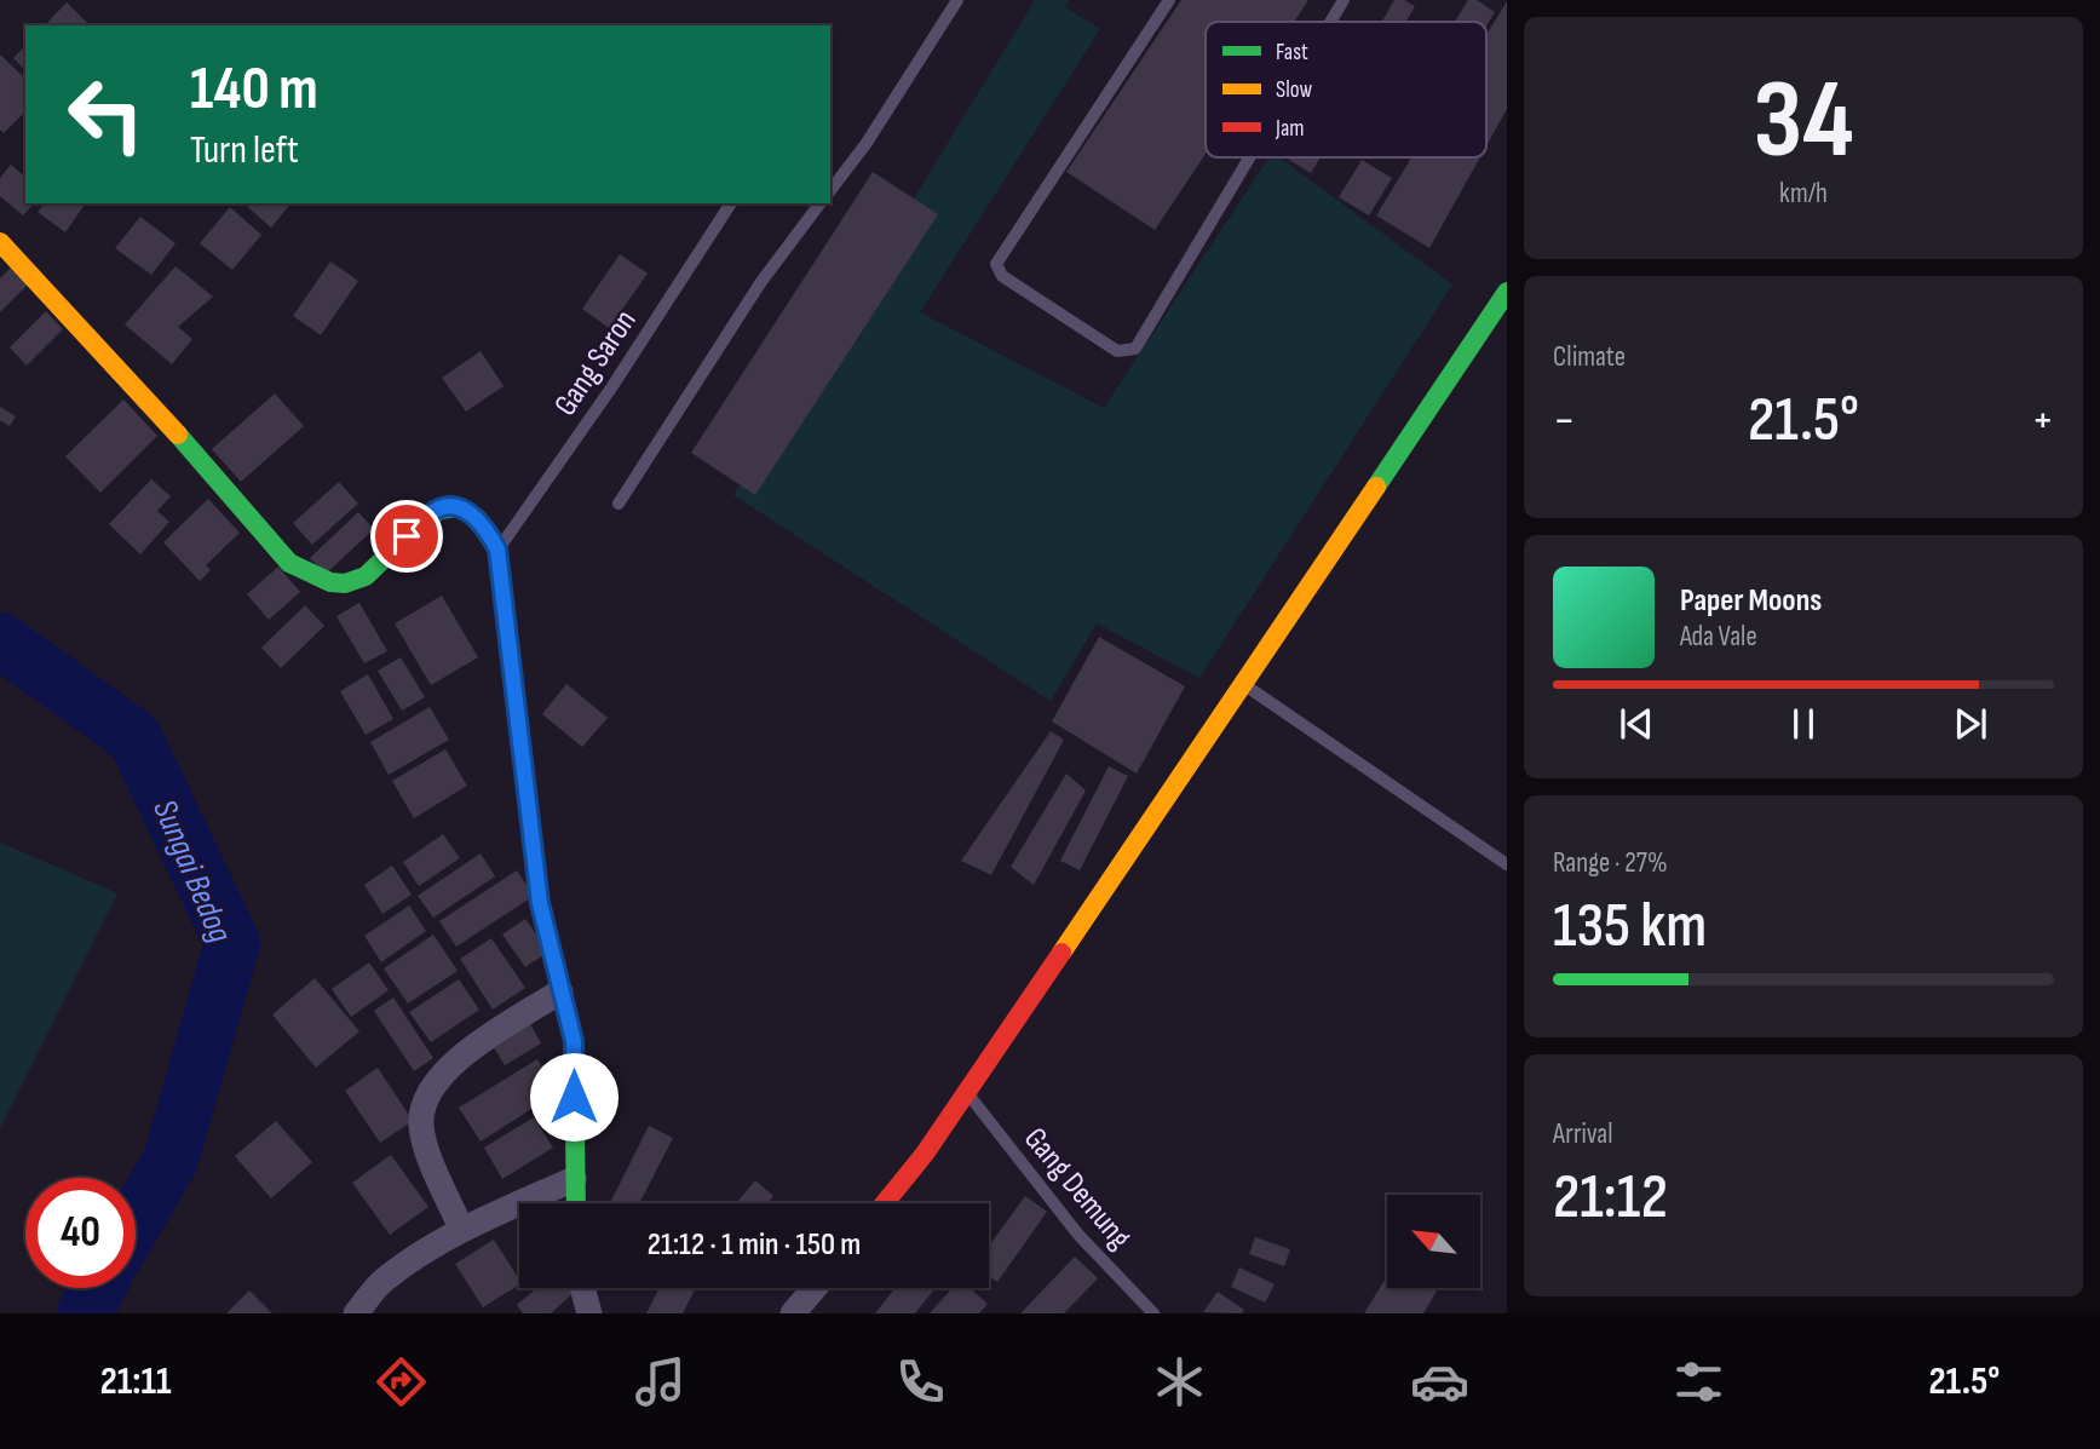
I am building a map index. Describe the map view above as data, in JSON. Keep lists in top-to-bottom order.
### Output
{
  "streets": {
    "lane": ["Gang Saron", "Gang Demung"]
  },
  "water": ["Sungai Bedog"],
  "legend": ["Fast", "Slow", "Jam"],
  "north": "top left",
  "page": {
    "tile": [
      ["34", "km/h"],
      "Climate",
      ["Range · 27%", "135 km"],
      ["Arrival", "21:12"]
    ],
    "turn": ["140 m", "Turn left"],
    "heat": ["−", "21.5°", "+"],
    "song": ["Paper Moons", "Ada Vale"],
    "limit": "40",
    "trip": "21:12 · 1 min · 150 m",
    "tabs": ["21:11", "21.5°"]
  }
}
